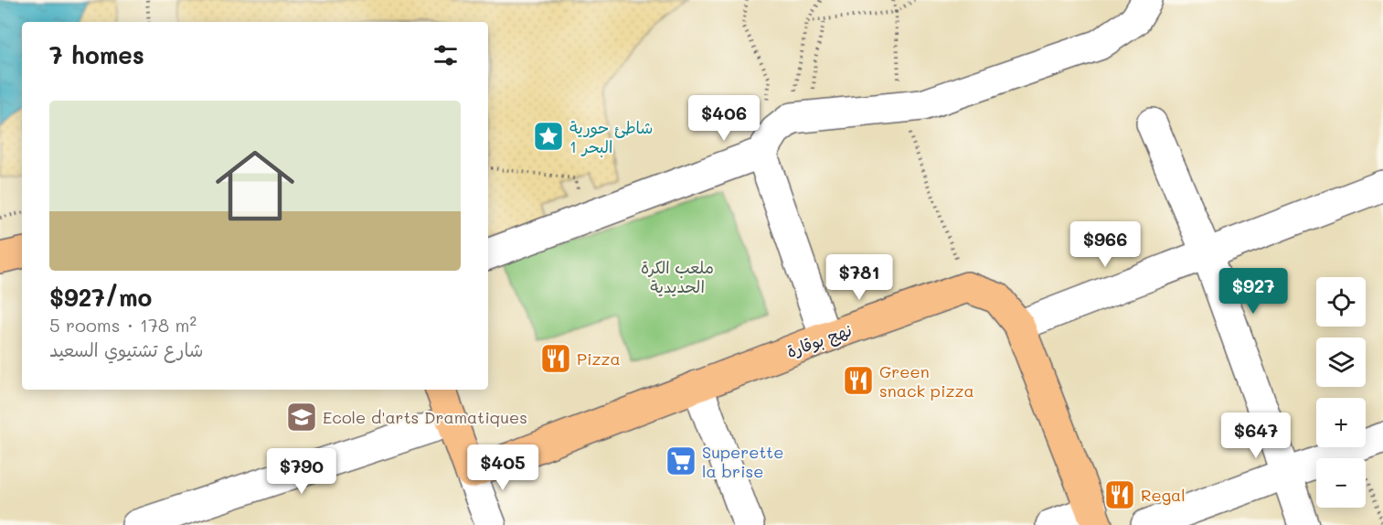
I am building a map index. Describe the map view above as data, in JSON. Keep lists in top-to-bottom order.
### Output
{
  "streets": {
    "main road": ["نهج بوقارة"]
  },
  "parks": ["ملعب الكرة الحديدية"],
  "places": {
    "place": ["شاطئ حورية البحر 1"],
    "restaurant": ["Pizza", "Green snack pizza", "Regal"],
    "school or university": ["Ecole d'arts Dramatiques"],
    "supermarket": ["Superette la brise"]
  },
  "page": {
    "heading": "7 homes",
    "list": [
      {
        "name": "$927/mo",
        "note": "5 rooms · 178 m² · شارع تشتيوي السعيد"
      }
    ],
    "price": [
      "$406",
      "$966",
      "$781",
      "$927",
      "$647",
      "$405",
      "$790"
    ],
    "map_buttons": ["+", "−"]
  }
}
